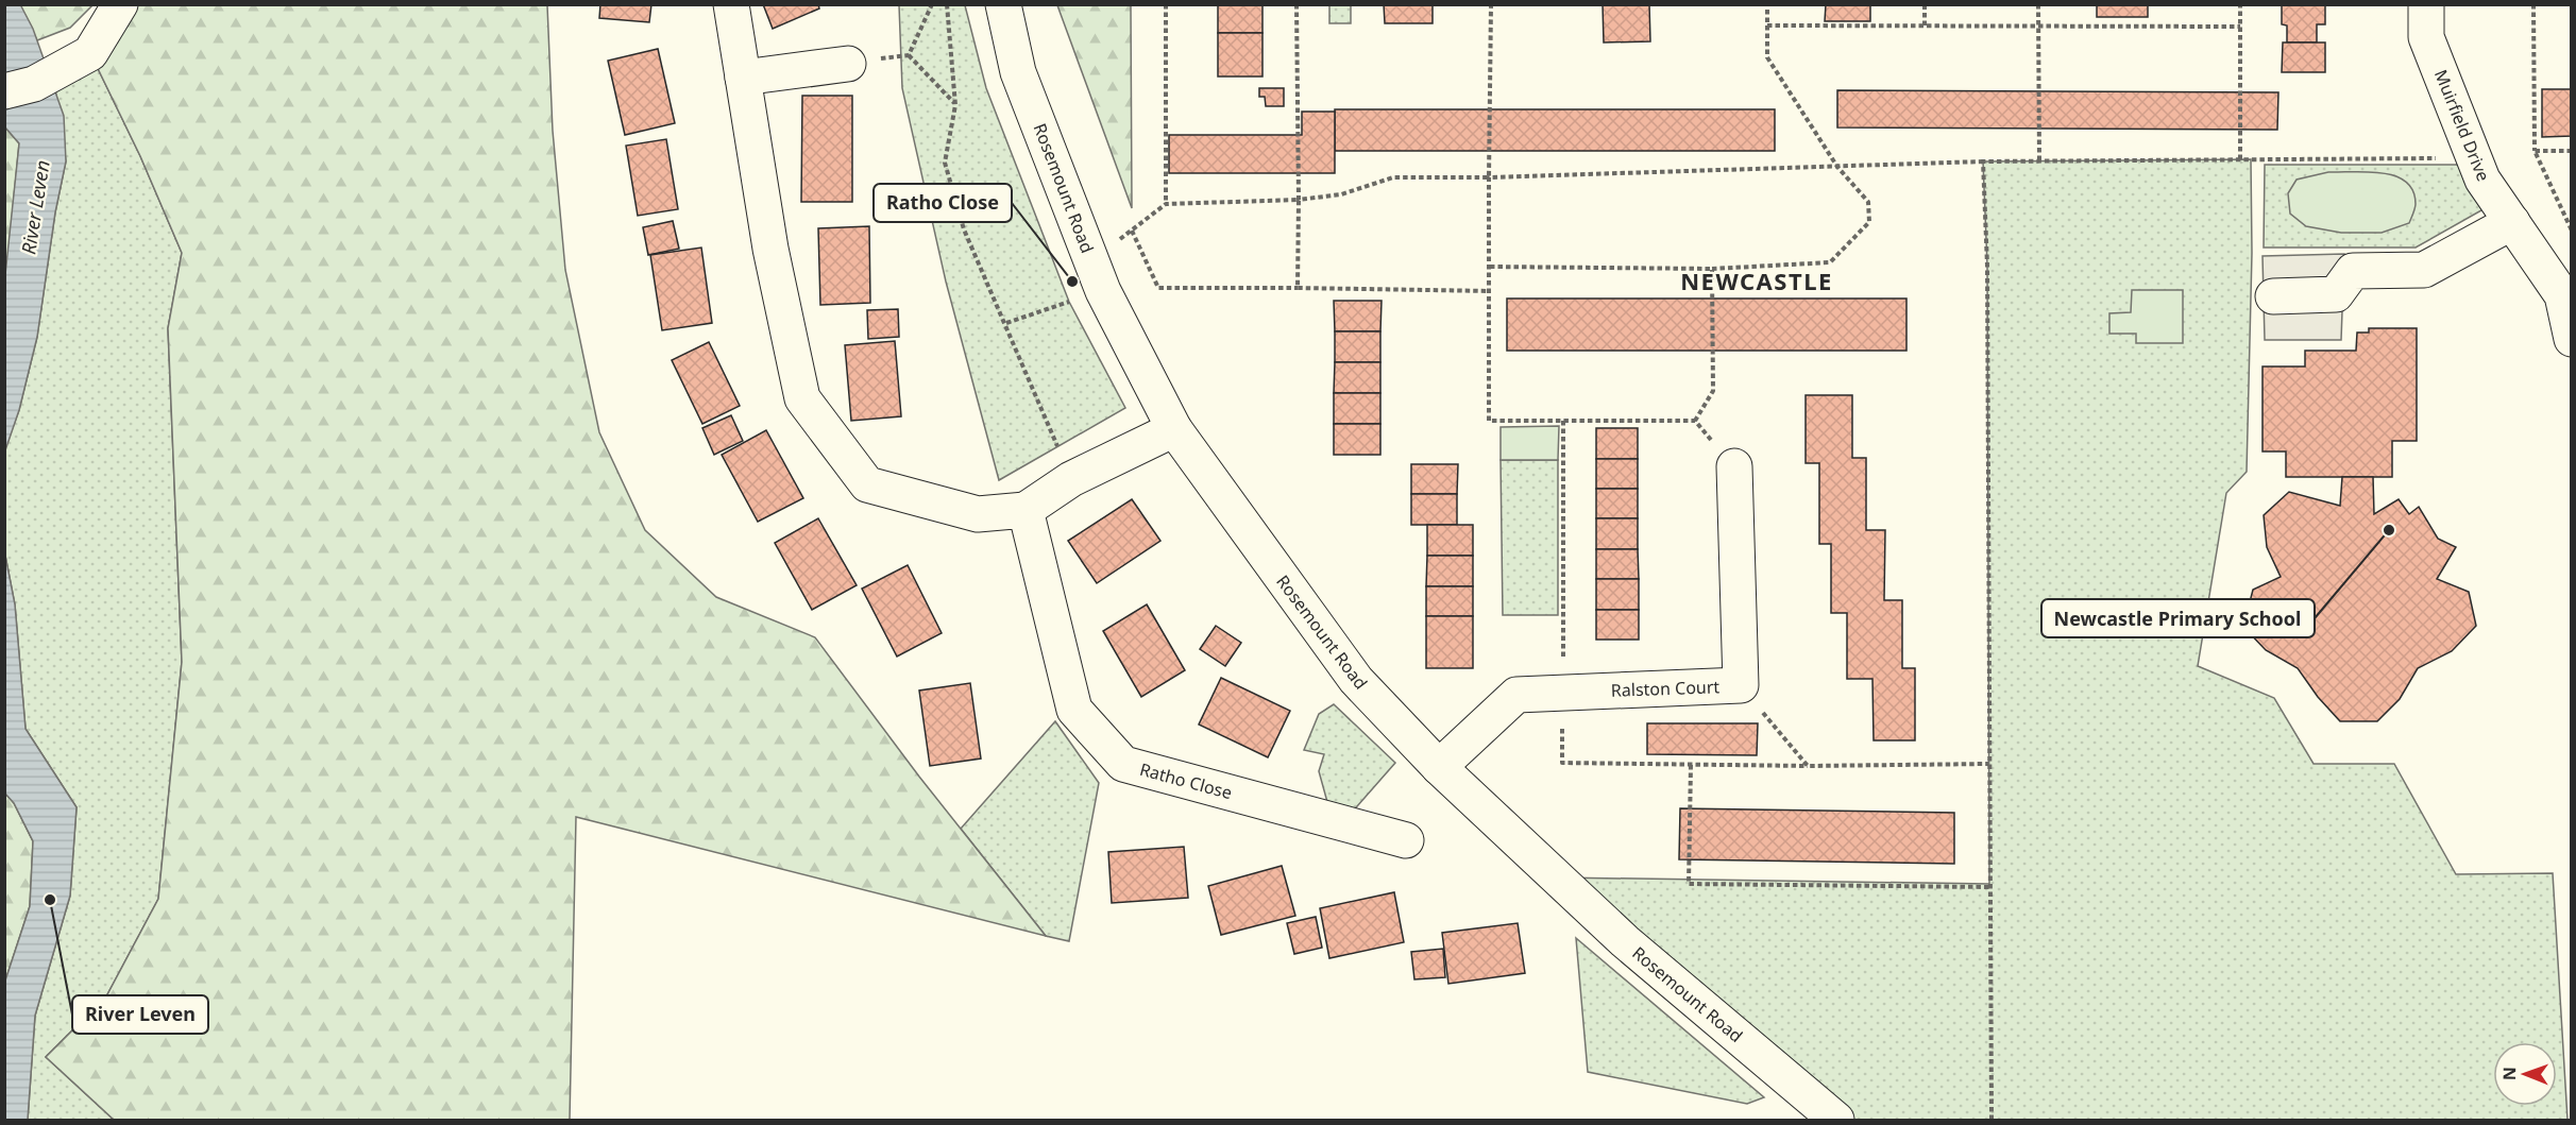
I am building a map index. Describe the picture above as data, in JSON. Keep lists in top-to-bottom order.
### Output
{
  "streets": {
    "street": [
      "Muirfield Drive",
      "Rosemount Road",
      "Ralston Court",
      "Ratho Close"
    ]
  },
  "crossings": [
    ["Rosemount Road", "Ralston Court"]
  ],
  "districts": ["NEWCASTLE"],
  "water": ["River Leven"],
  "places": ["Ratho Close", "Newcastle Primary School", "River Leven"],
  "north": "left"
}
